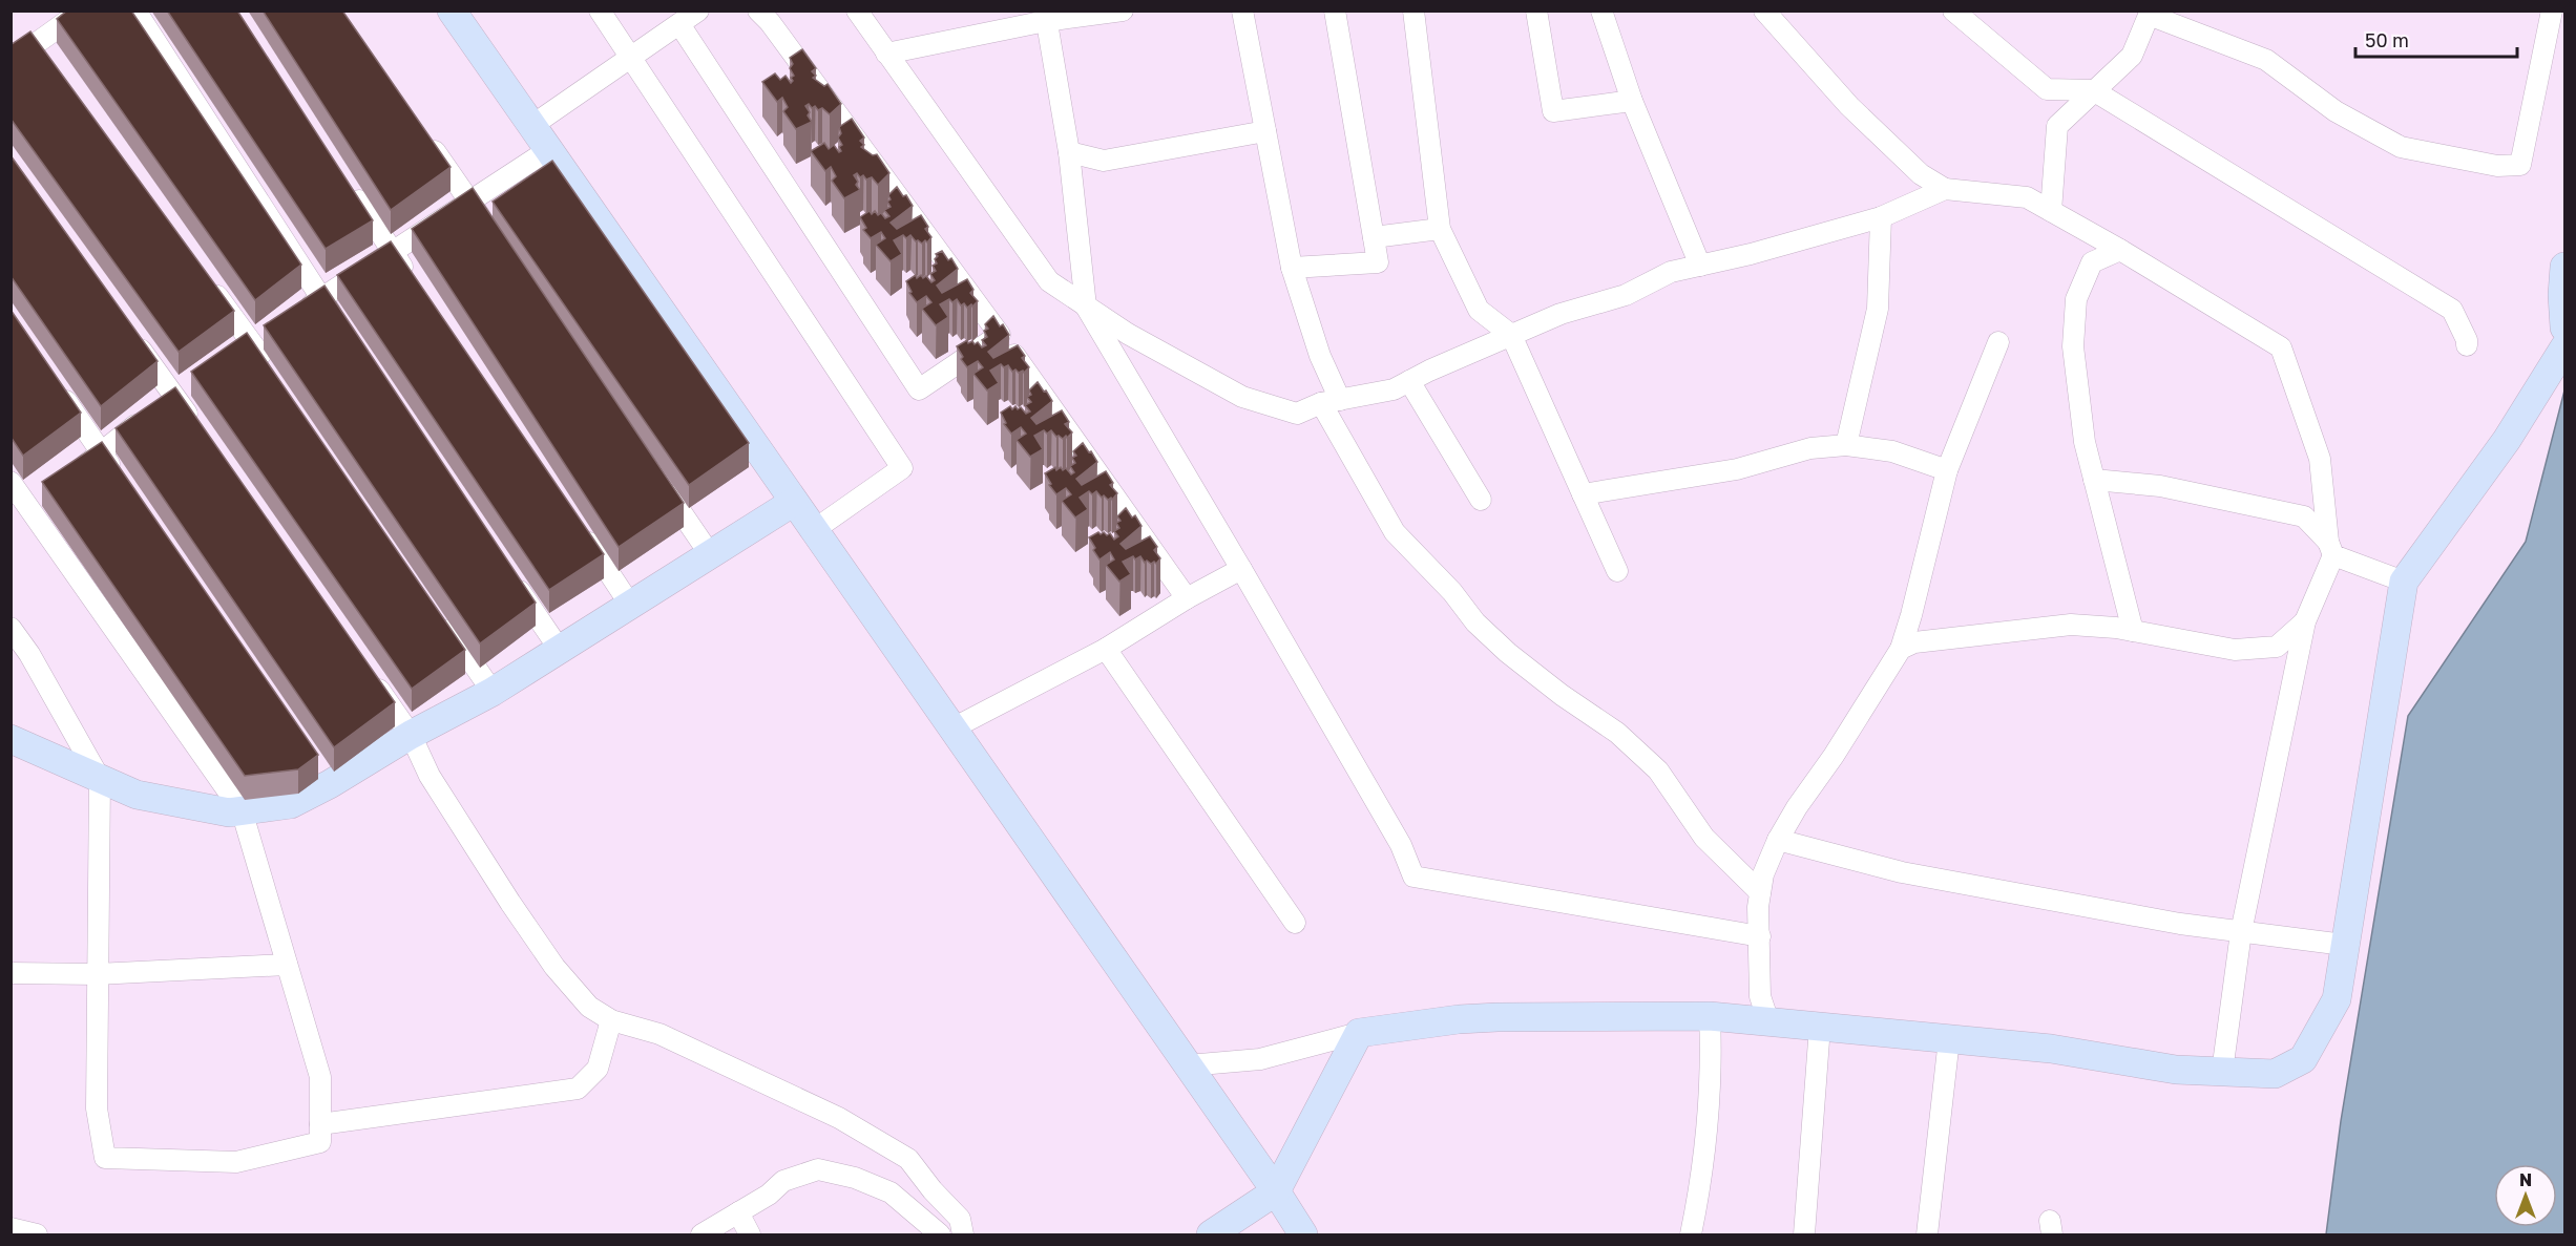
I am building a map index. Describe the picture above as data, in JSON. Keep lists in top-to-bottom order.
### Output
{
  "scale_bar": "50 m",
  "north": "top"
}
